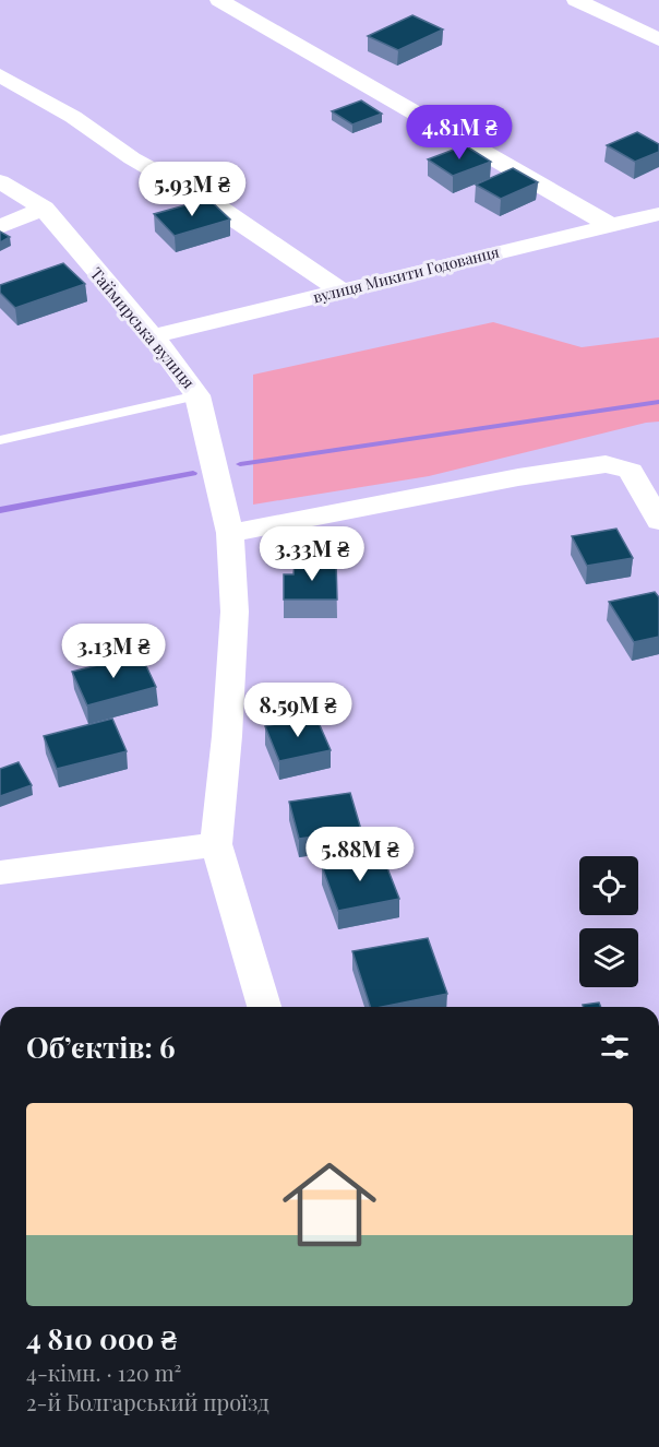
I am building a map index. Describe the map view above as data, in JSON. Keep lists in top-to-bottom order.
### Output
{
  "streets": {
    "street": ["вулиця Микити Годованця", "Таймирська вулиця"]
  },
  "crossings": [
    ["вулиця Микити Годованця", "Таймирська вулиця"]
  ],
  "page": {
    "price": [
      "4.81M ₴",
      "5.93M ₴",
      "3.33M ₴",
      "3.13M ₴",
      "8.59M ₴",
      "5.88M ₴"
    ],
    "heading": "Об’єктів: 6",
    "list": [
      {
        "name": "4 810 000 ₴",
        "note": "4-кімн. · 120 m² · 2-й Болгарський проїзд"
      }
    ]
  }
}
